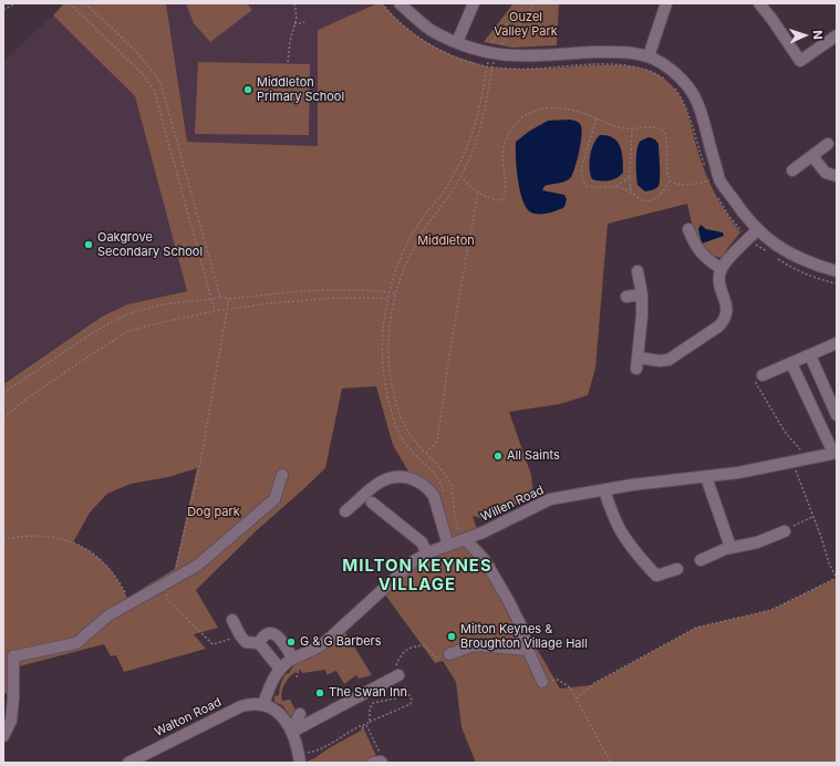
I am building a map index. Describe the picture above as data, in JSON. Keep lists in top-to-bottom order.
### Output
{
  "streets": {
    "street": ["Willen Road", "Walton Road"]
  },
  "crossings": [
    ["Willen Road", "Walton Road"]
  ],
  "districts": ["MILTON KEYNES VILLAGE"],
  "parks": ["Ouzel Valley Park", "Middleton", "Dog park"],
  "places": [
    "Middleton Primary School",
    "Oakgrove Secondary School",
    "All Saints",
    "Milton Keynes & Broughton Village Hall",
    "G & G Barbers",
    "The Swan Inn"
  ],
  "north": "right"
}
